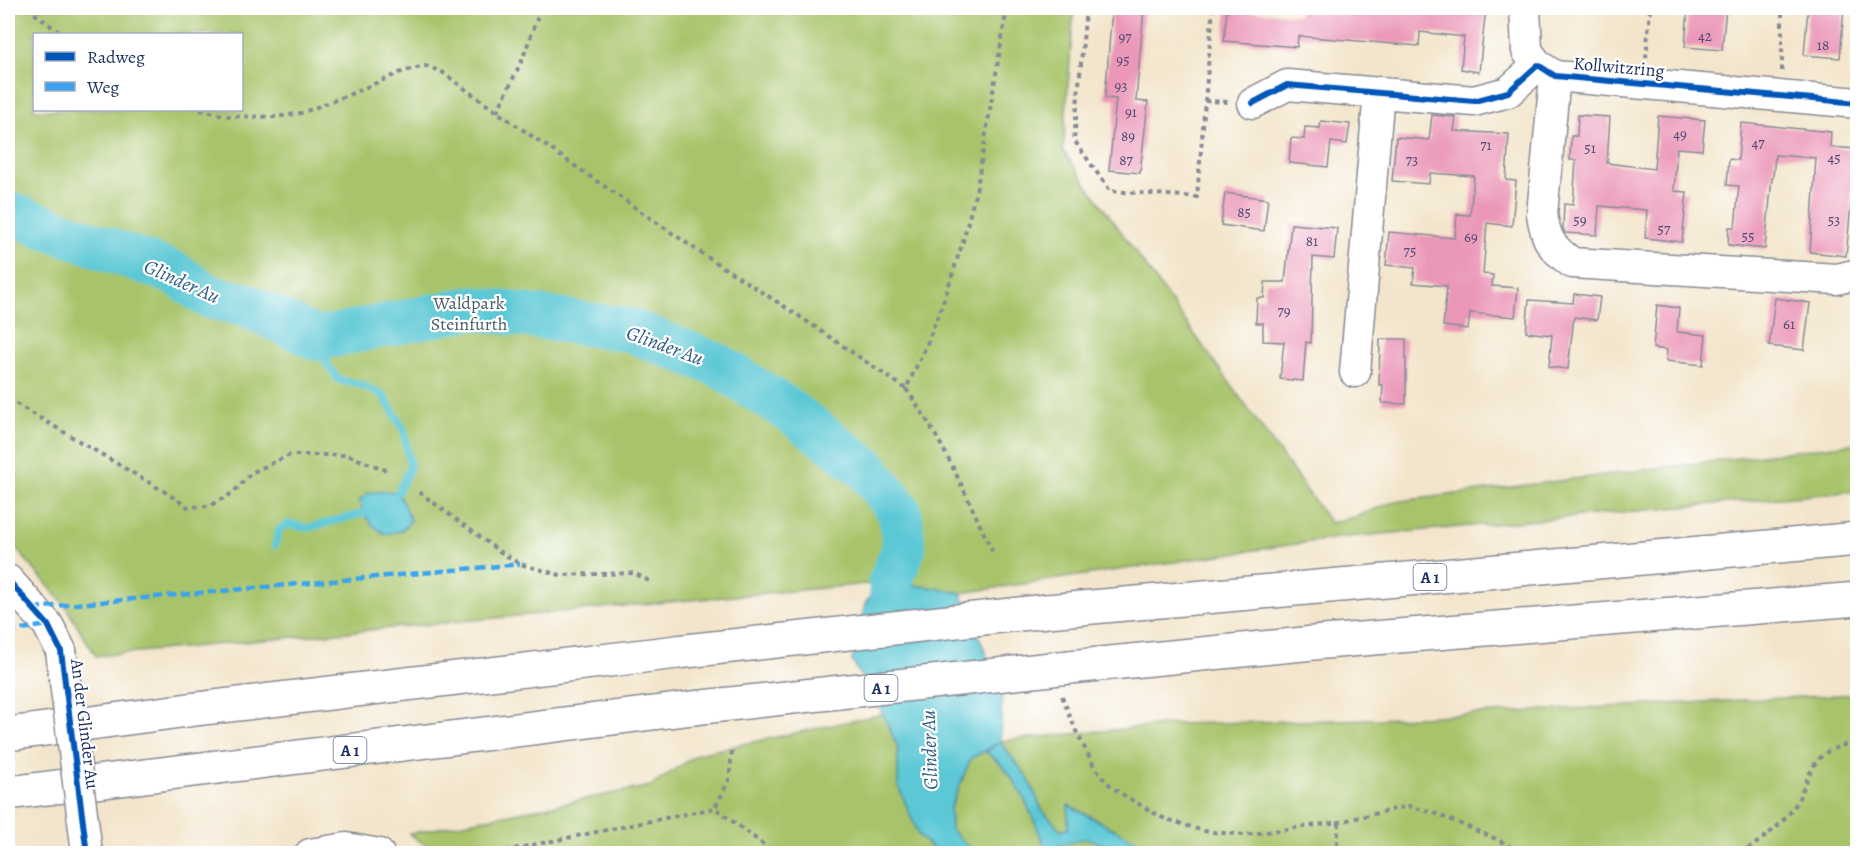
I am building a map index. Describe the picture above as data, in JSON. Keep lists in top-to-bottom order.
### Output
{
  "streets": {
    "highway": ["A 1"],
    "street": ["Kollwitzring", "An der Glinder Au"]
  },
  "water": ["Glinder Au"],
  "parks": ["Waldpark Steinfurth"],
  "house_numbers": [
    "42",
    "97",
    "18",
    "95",
    "93",
    "91",
    "49",
    "89",
    "47",
    "71",
    "51",
    "45",
    "87",
    "73",
    "85",
    "59",
    "53",
    "57",
    "55",
    "69",
    "81",
    "75",
    "79",
    "61"
  ],
  "legend": ["Radweg", "Weg"]
}
